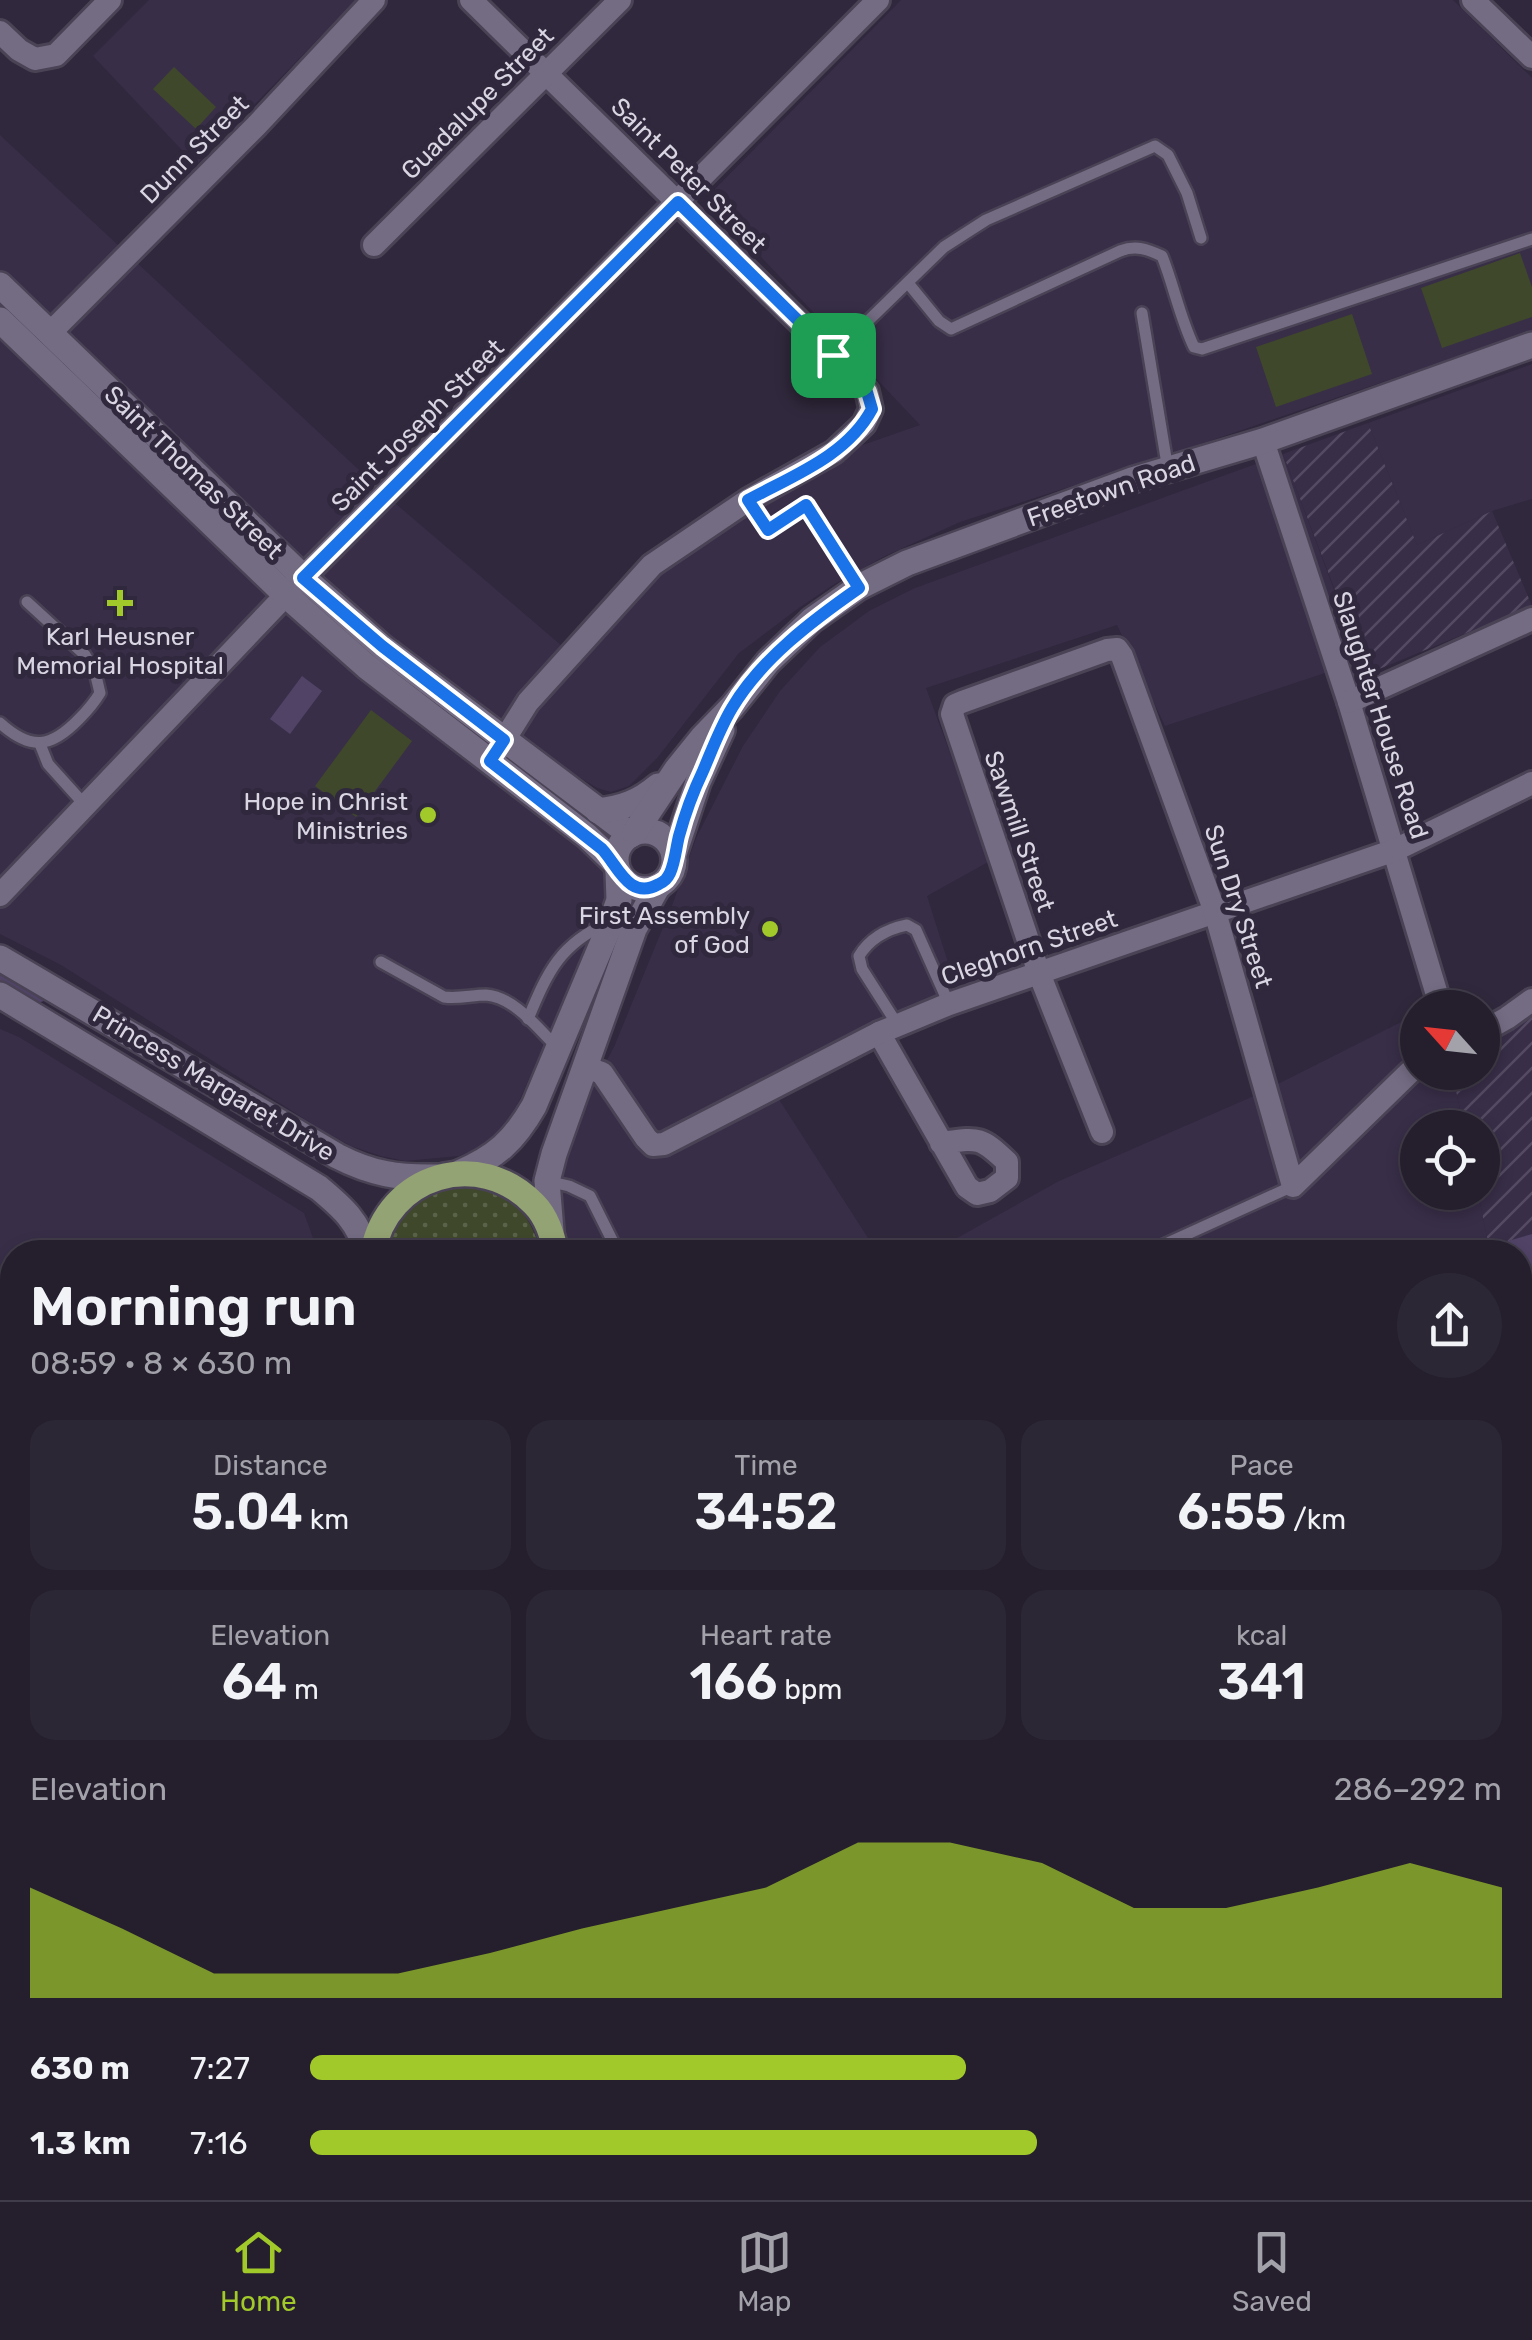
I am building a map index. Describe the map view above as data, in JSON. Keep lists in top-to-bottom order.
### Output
{
  "streets": {
    "main road": ["Saint Thomas Street", "Freetown Road", "Princess Margaret Drive"],
    "street": [
      "Guadalupe Street",
      "Dunn Street",
      "Saint Peter Street",
      "Saint Joseph Street",
      "Slaughter House Road",
      "Sawmill Street",
      "Sun Dry Street",
      "Cleghorn Street"
    ]
  },
  "crossings": [
    ["Guadalupe Street", "Saint Peter Street"],
    ["Dunn Street", "Saint Thomas Street"],
    ["Saint Peter Street", "Saint Joseph Street"],
    ["Saint Joseph Street", "Saint Thomas Street"],
    ["Saint Thomas Street", "Freetown Road"],
    ["Freetown Road", "Slaughter House Road"],
    ["Slaughter House Road", "Cleghorn Street"],
    ["Sawmill Street", "Sun Dry Street"],
    ["Sawmill Street", "Cleghorn Street"],
    ["Sun Dry Street", "Cleghorn Street"]
  ],
  "places": {
    "health": ["Karl Heusner Memorial Hospital"],
    "other": ["Hope in Christ Ministries", "First Assembly of God"]
  },
  "north": "top left",
  "page": {
    "heading": ["Morning run", "08:59 · 8 × 630 m"],
    "stats": [
      ["Distance", "5.04 km"],
      ["Time", "34:52"],
      ["Pace", "6:55 /km"],
      ["Elevation", "64 m"],
      ["Heart rate", "166 bpm"],
      ["kcal", "341"]
    ],
    "chart": ["Elevation", "286–292 m"],
    "list": [
      {
        "name": "630 m",
        "note": "7:27"
      },
      {
        "name": "1.3 km",
        "note": "7:16"
      }
    ],
    "tabs": ["Home", "Map", "Saved"]
  }
}
